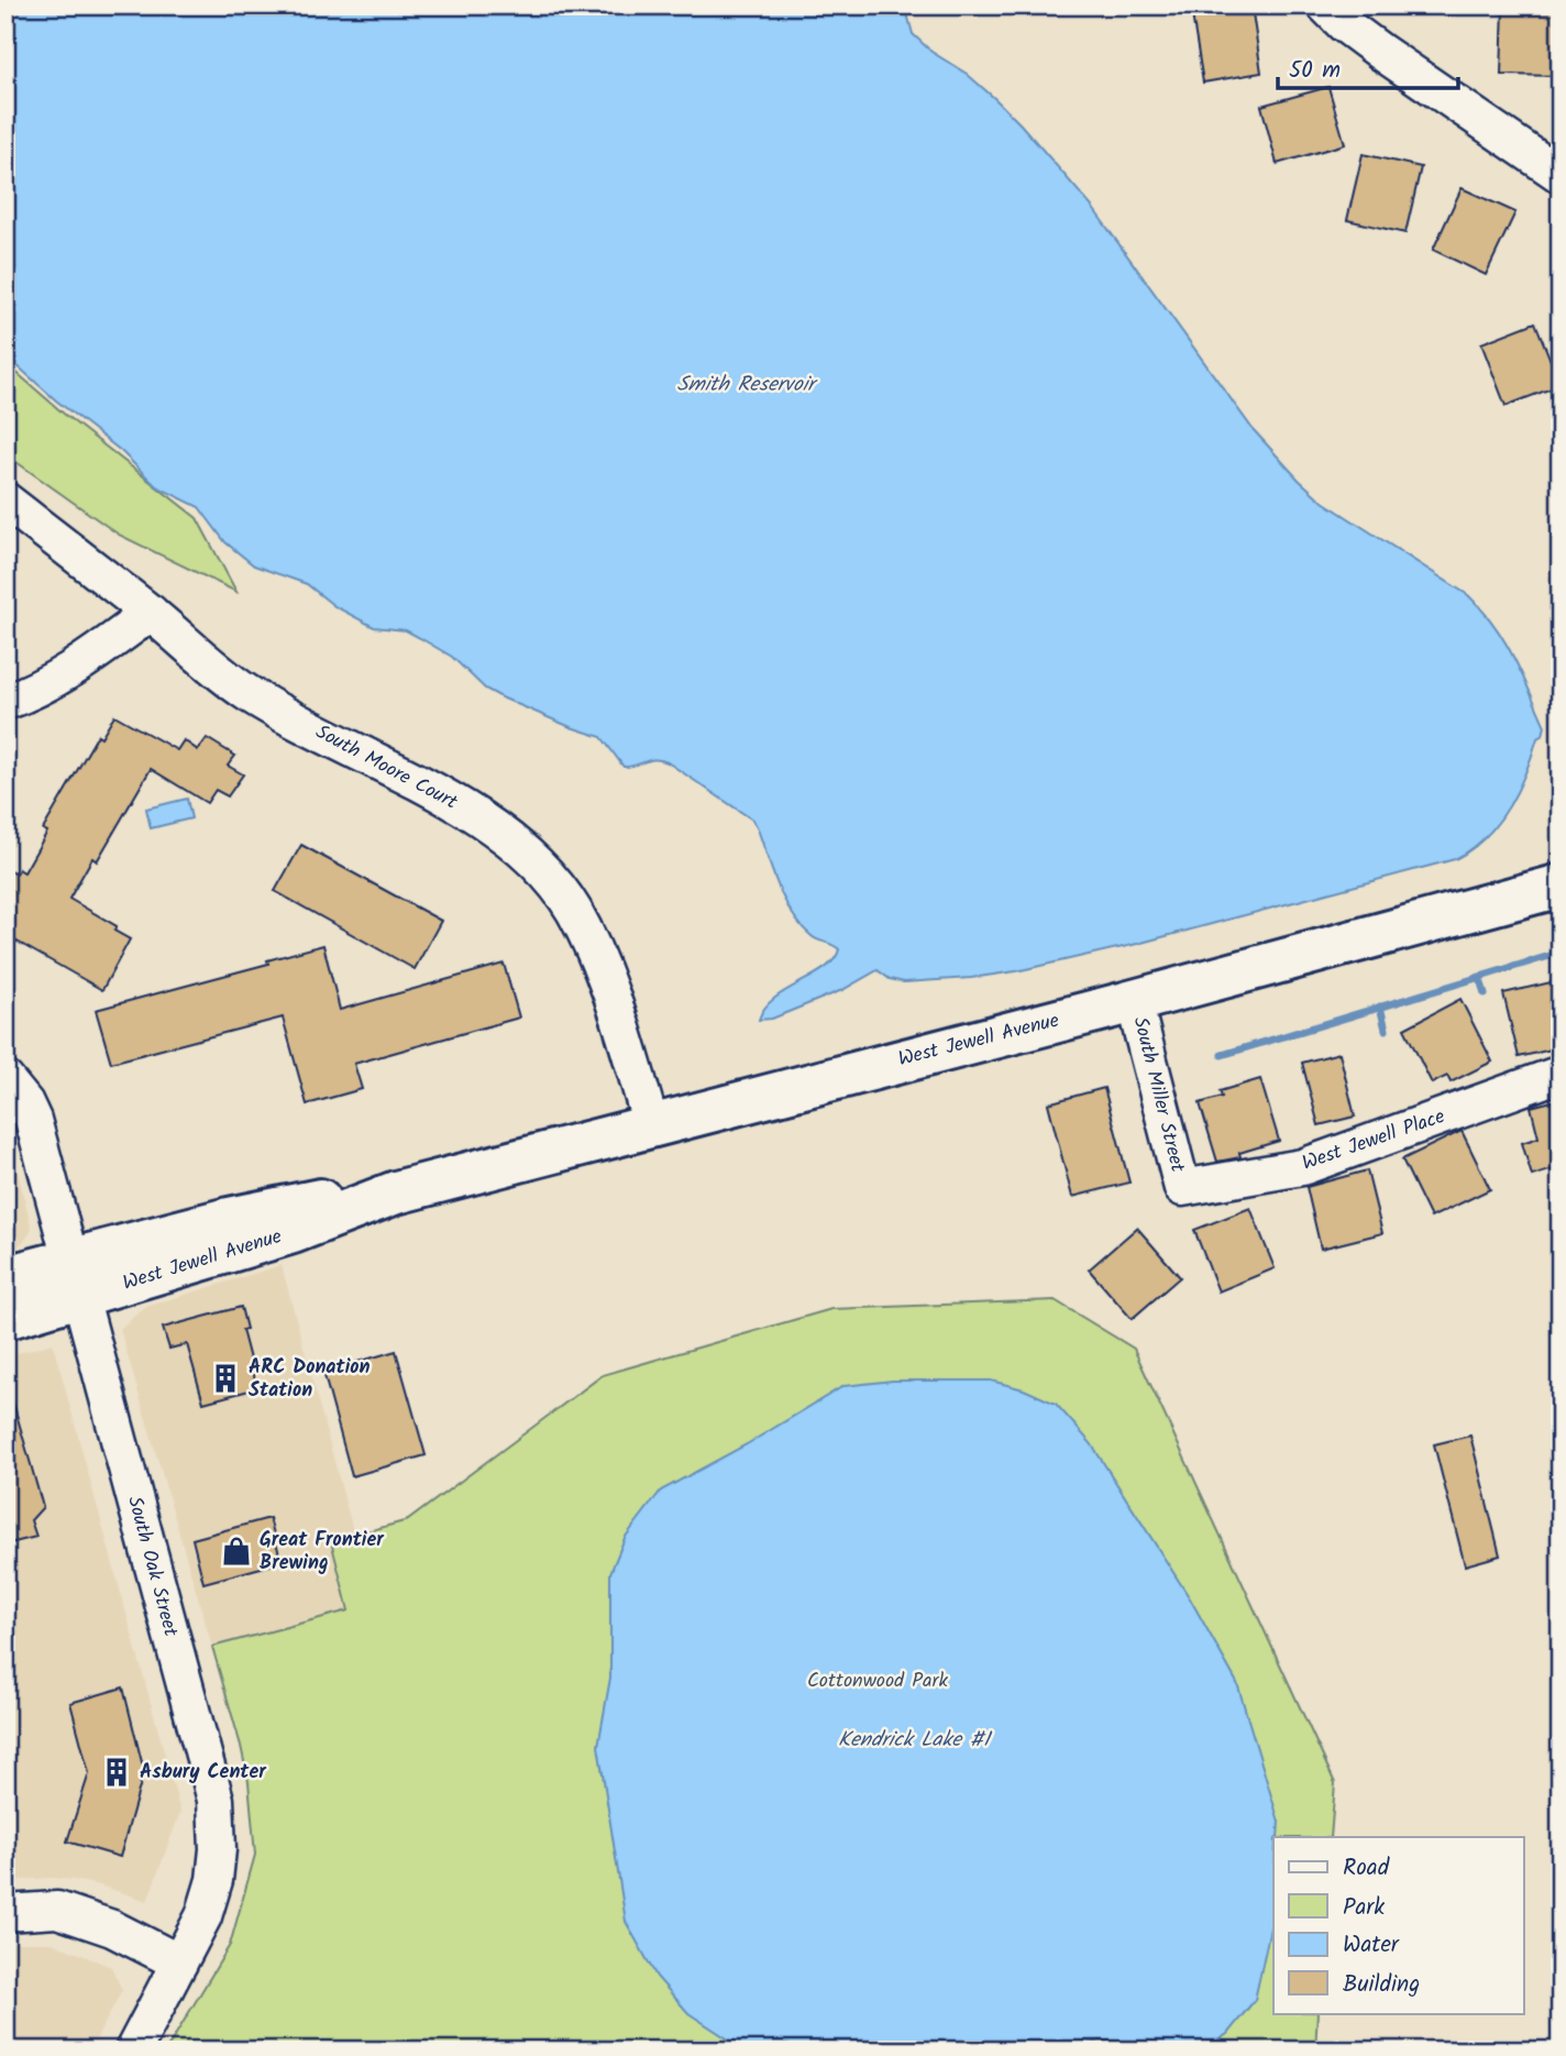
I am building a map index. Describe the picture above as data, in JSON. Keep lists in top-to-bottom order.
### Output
{
  "streets": {
    "main road": ["West Jewell Avenue"],
    "street": [
      "South Moore Court",
      "South Miller Street",
      "West Jewell Place",
      "South Oak Street"
    ]
  },
  "crossings": [
    ["South Moore Court", "West Jewell Avenue"],
    ["West Jewell Avenue", "South Miller Street"],
    ["West Jewell Avenue", "South Oak Street"],
    ["South Miller Street", "West Jewell Place"]
  ],
  "water": ["Smith Reservoir", "Kendrick Lake #1"],
  "parks": ["Cottonwood Park"],
  "places": {
    "building": ["ARC Donation Station", "Asbury Center"],
    "shop": ["Great Frontier Brewing"]
  },
  "legend": [
    "Road",
    "Park",
    "Water",
    "Building"
  ],
  "scale_bar": "50 m"
}
